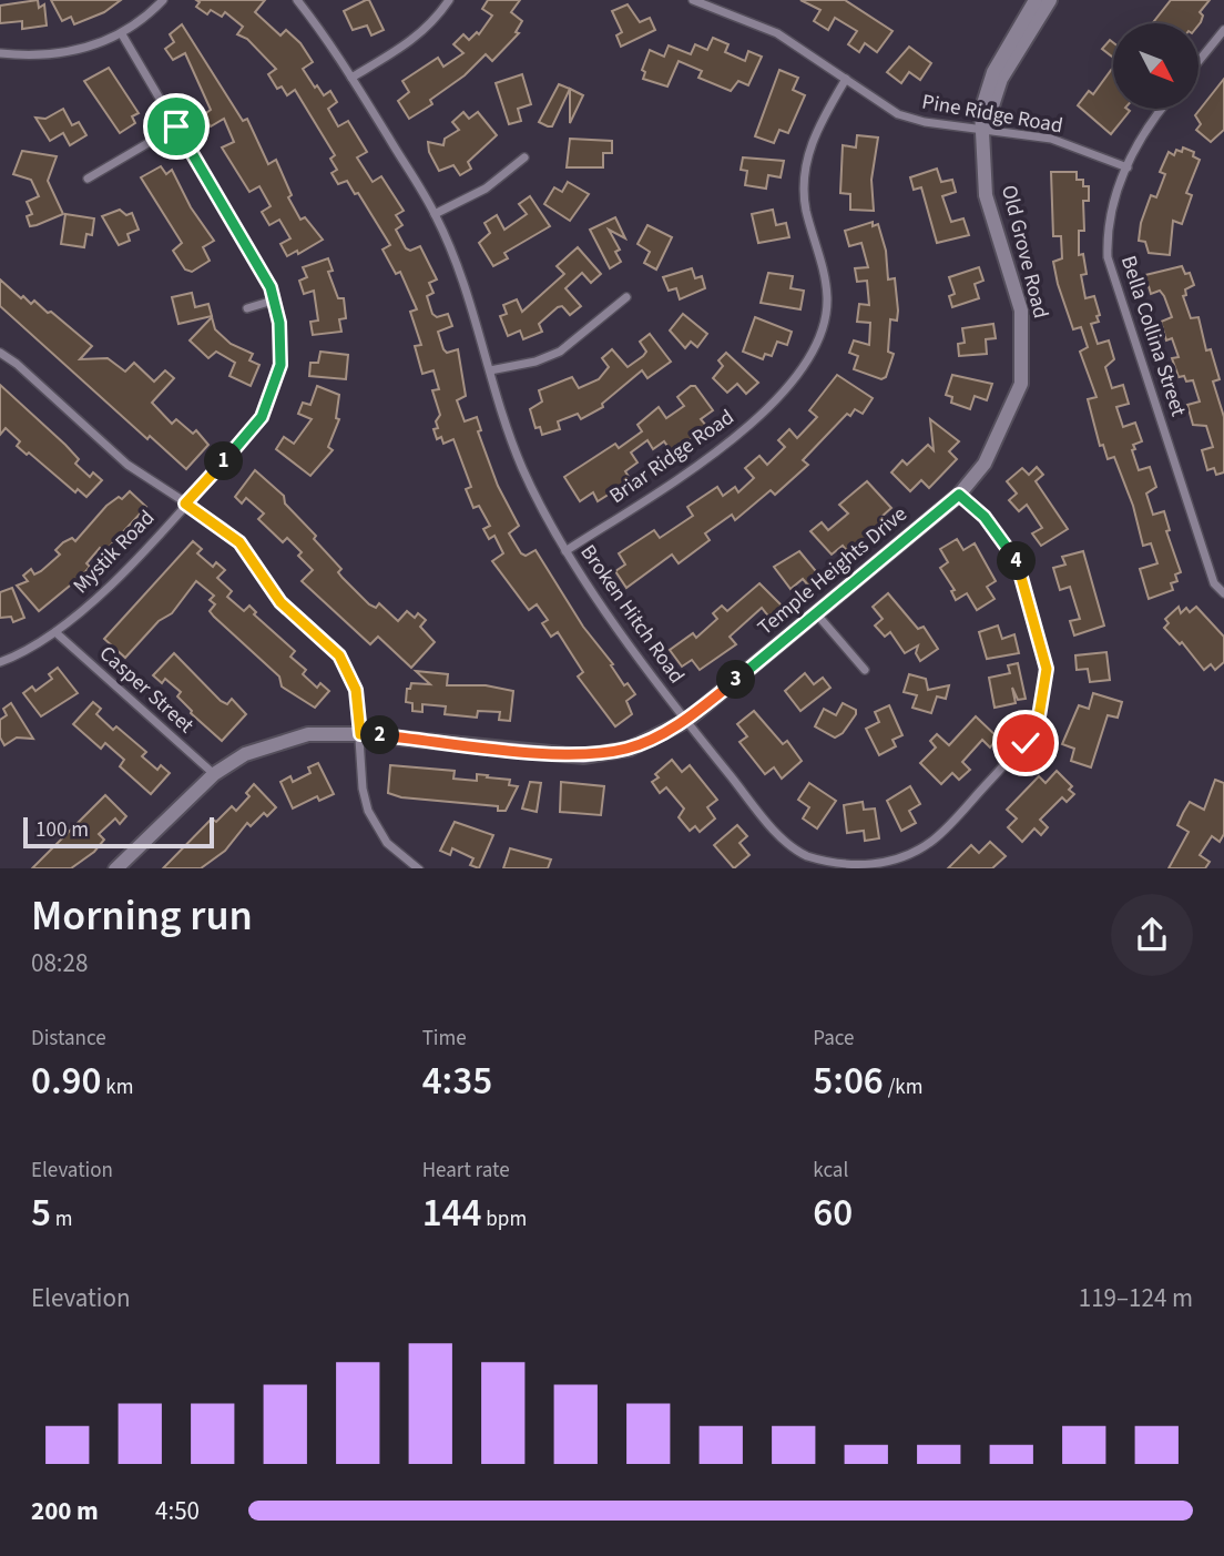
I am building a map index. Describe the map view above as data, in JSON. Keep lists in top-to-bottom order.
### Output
{
  "streets": {
    "street": [
      "Pine Ridge Road",
      "Old Grove Road",
      "Bella Collina Street",
      "Briar Ridge Road",
      "Mystik Road",
      "Temple Heights Drive",
      "Broken Hitch Road",
      "Casper Street"
    ]
  },
  "crossings": [
    ["Pine Ridge Road", "Old Grove Road"],
    ["Pine Ridge Road", "Bella Collina Street"],
    ["Pine Ridge Road", "Briar Ridge Road"],
    ["Old Grove Road", "Temple Heights Drive"],
    ["Briar Ridge Road", "Broken Hitch Road"],
    ["Mystik Road", "Casper Street"],
    ["Temple Heights Drive", "Broken Hitch Road"],
    ["Temple Heights Drive", "Casper Street"]
  ],
  "scale_bar": "100 m",
  "north": "bottom right",
  "page": {
    "pins": [
      "1",
      "4",
      "3",
      "2"
    ],
    "scale": "100 m",
    "heading": ["Morning run", "08:28"],
    "stats": [
      ["Distance", "0.90 km"],
      ["Time", "4:35"],
      ["Pace", "5:06 /km"],
      ["Elevation", "5 m"],
      ["Heart rate", "144 bpm"],
      ["kcal", "60"]
    ],
    "chart": ["Elevation", "119–124 m"],
    "list": [
      {
        "name": "200 m",
        "note": "4:50"
      }
    ]
  }
}
